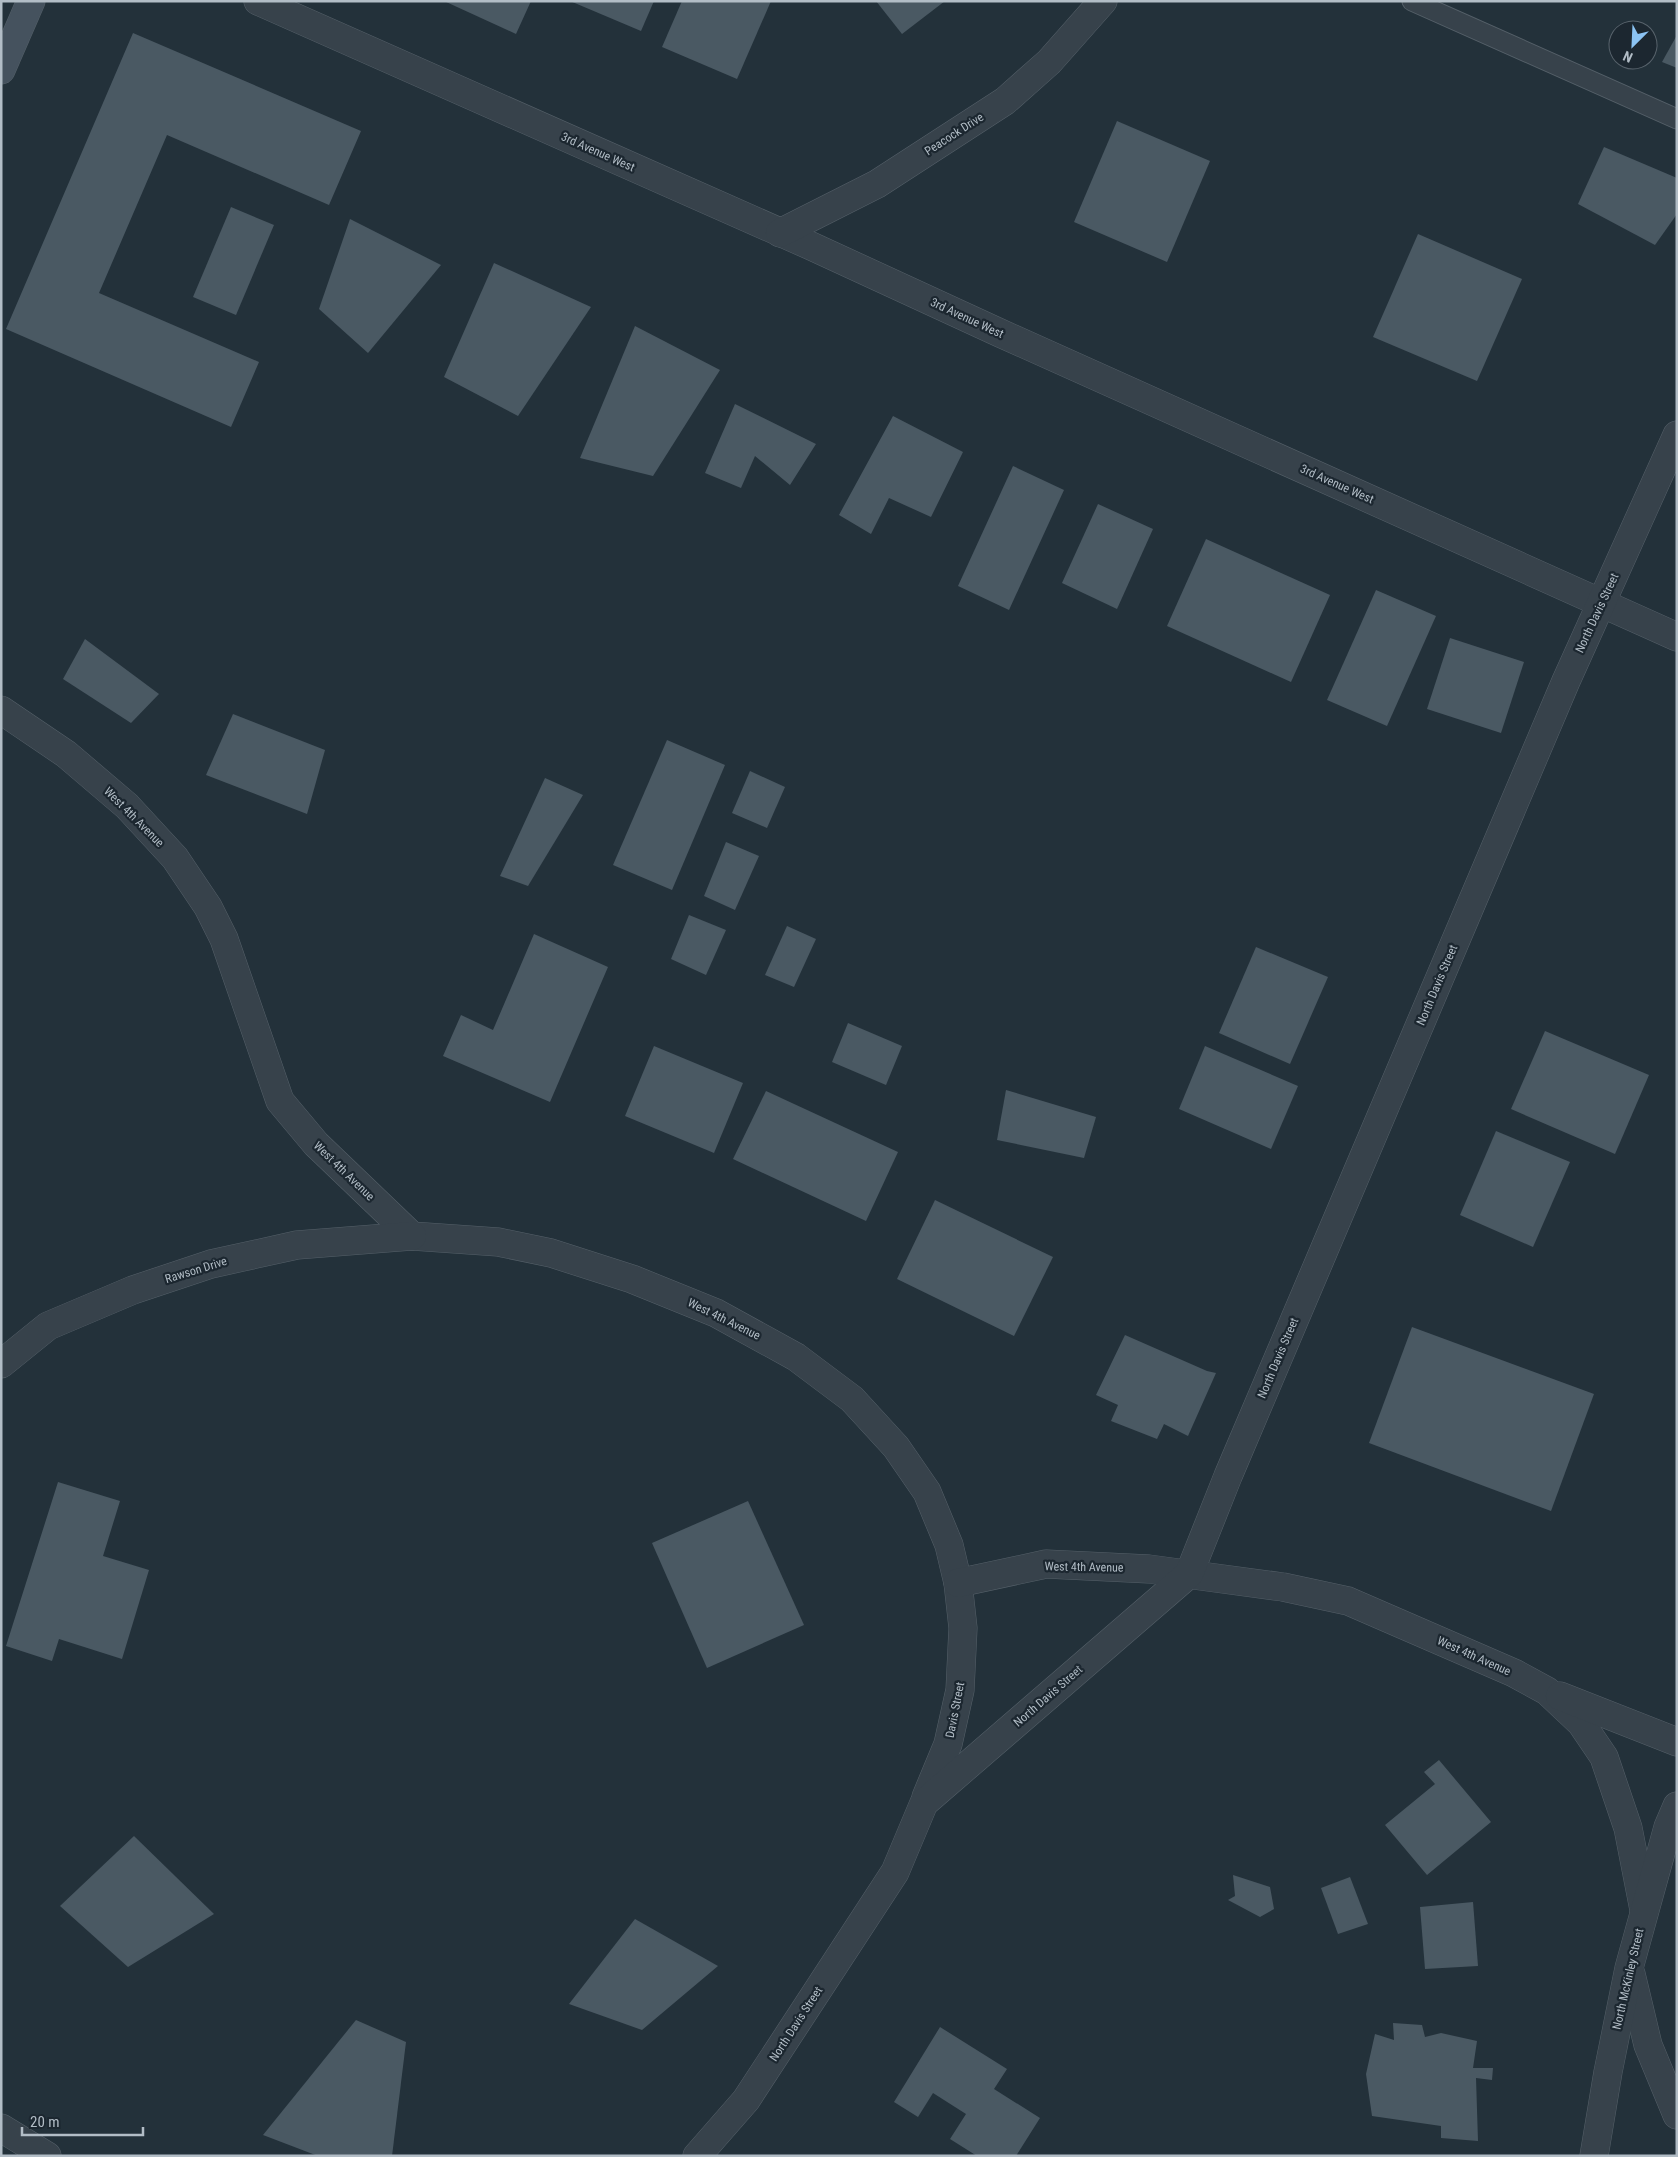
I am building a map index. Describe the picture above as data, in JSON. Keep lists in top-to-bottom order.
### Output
{
  "streets": {
    "street": [
      "Peacock Drive",
      "3rd Avenue West",
      "North Davis Street",
      "West 4th Avenue",
      "Rawson Drive",
      "Davis Street",
      "North McKinley Street"
    ]
  },
  "crossings": [
    ["Peacock Drive", "3rd Avenue West"],
    ["3rd Avenue West", "North Davis Street"],
    ["North Davis Street", "West 4th Avenue"],
    ["North Davis Street", "Davis Street"],
    ["West 4th Avenue", "Rawson Drive"],
    ["West 4th Avenue", "Davis Street"],
    ["West 4th Avenue", "North McKinley Street"]
  ],
  "scale_bar": "20 m",
  "north": "bottom left"
}
